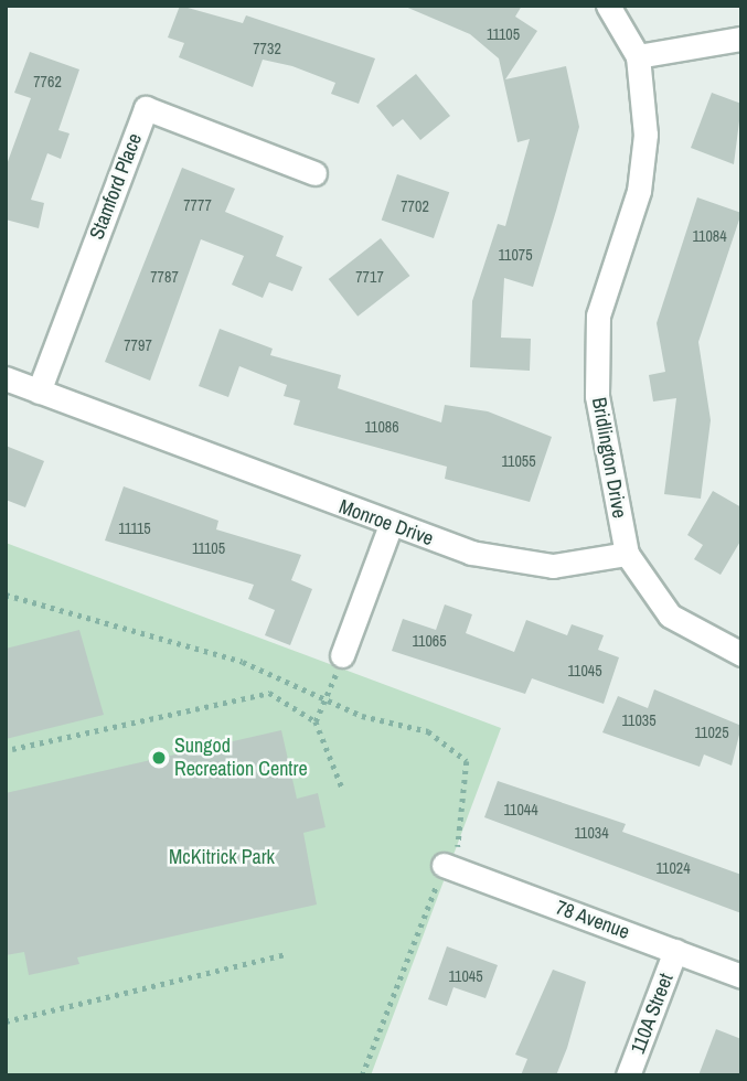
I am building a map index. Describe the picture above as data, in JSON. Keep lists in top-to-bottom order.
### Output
{
  "streets": {
    "street": [
      "Stamford Place",
      "Bridlington Drive",
      "Monroe Drive",
      "78 Avenue",
      "110A Street"
    ]
  },
  "crossings": [
    ["Stamford Place", "Monroe Drive"],
    ["Bridlington Drive", "Monroe Drive"],
    ["78 Avenue", "110A Street"]
  ],
  "parks": ["McKitrick Park"],
  "places": ["Sungod Recreation Centre"],
  "house_numbers": [
    "11105",
    "7732",
    "7762",
    "7777",
    "7702",
    "11084",
    "11075",
    "7787",
    "7717",
    "7797",
    "11086",
    "11055",
    "11115",
    "11105",
    "11065",
    "11045",
    "11035",
    "11025",
    "11044",
    "11034",
    "11024",
    "11045"
  ]
}
